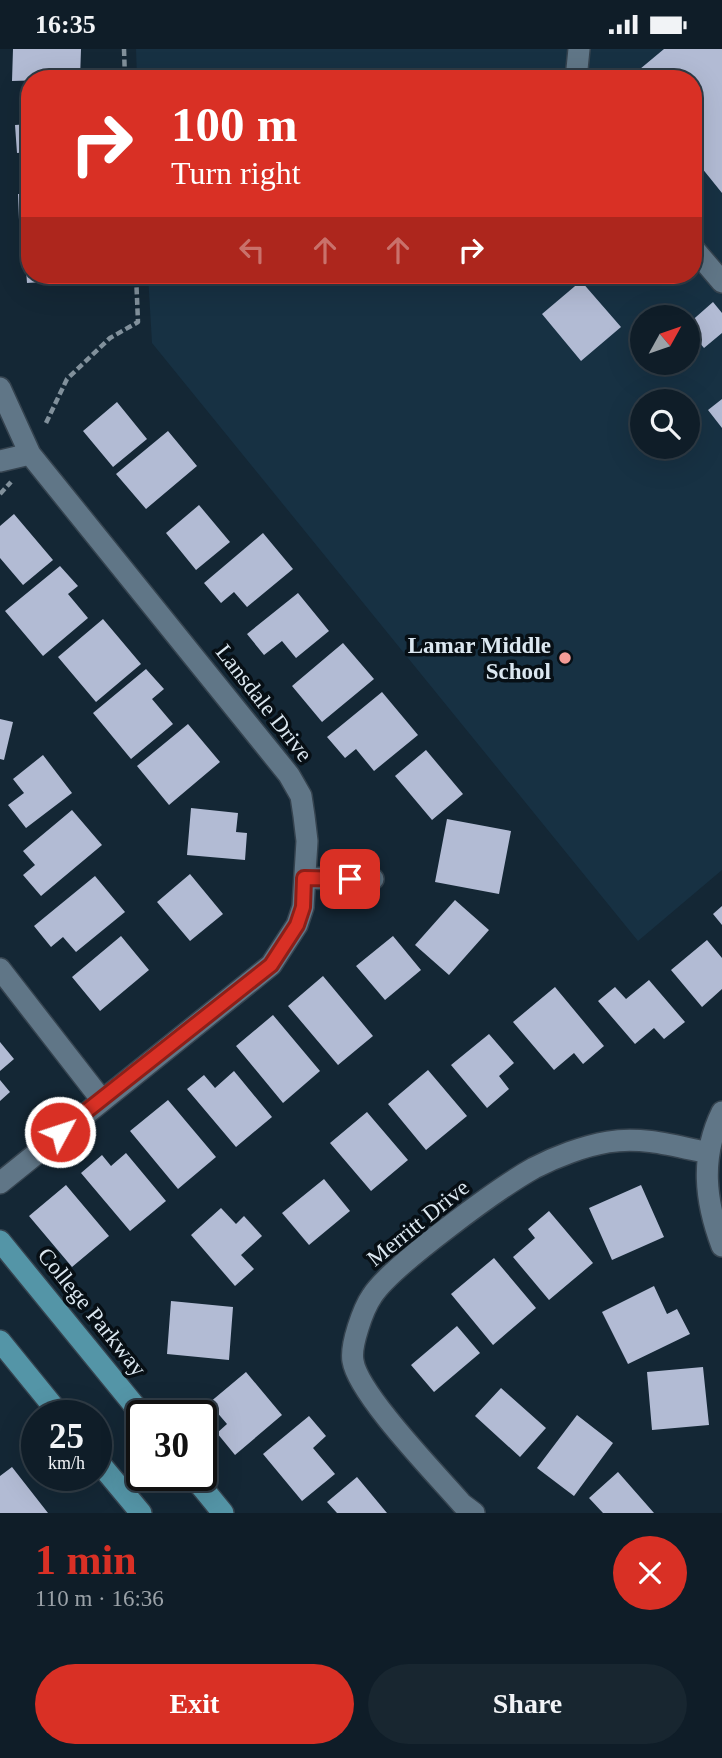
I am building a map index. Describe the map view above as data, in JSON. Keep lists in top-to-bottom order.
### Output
{
  "streets": {
    "main road": ["College Parkway"],
    "street": ["Lansdale Drive", "Merritt Drive"]
  },
  "places": ["Lamar Middle School"],
  "north": "top right",
  "page": {
    "status": "16:35",
    "turn": ["100 m", "Turn right"],
    "speed": "25 km/h",
    "limit": "30",
    "heading": ["1 min", "110 m · 16:36"],
    "buttons": ["Exit", "Share"]
  }
}
